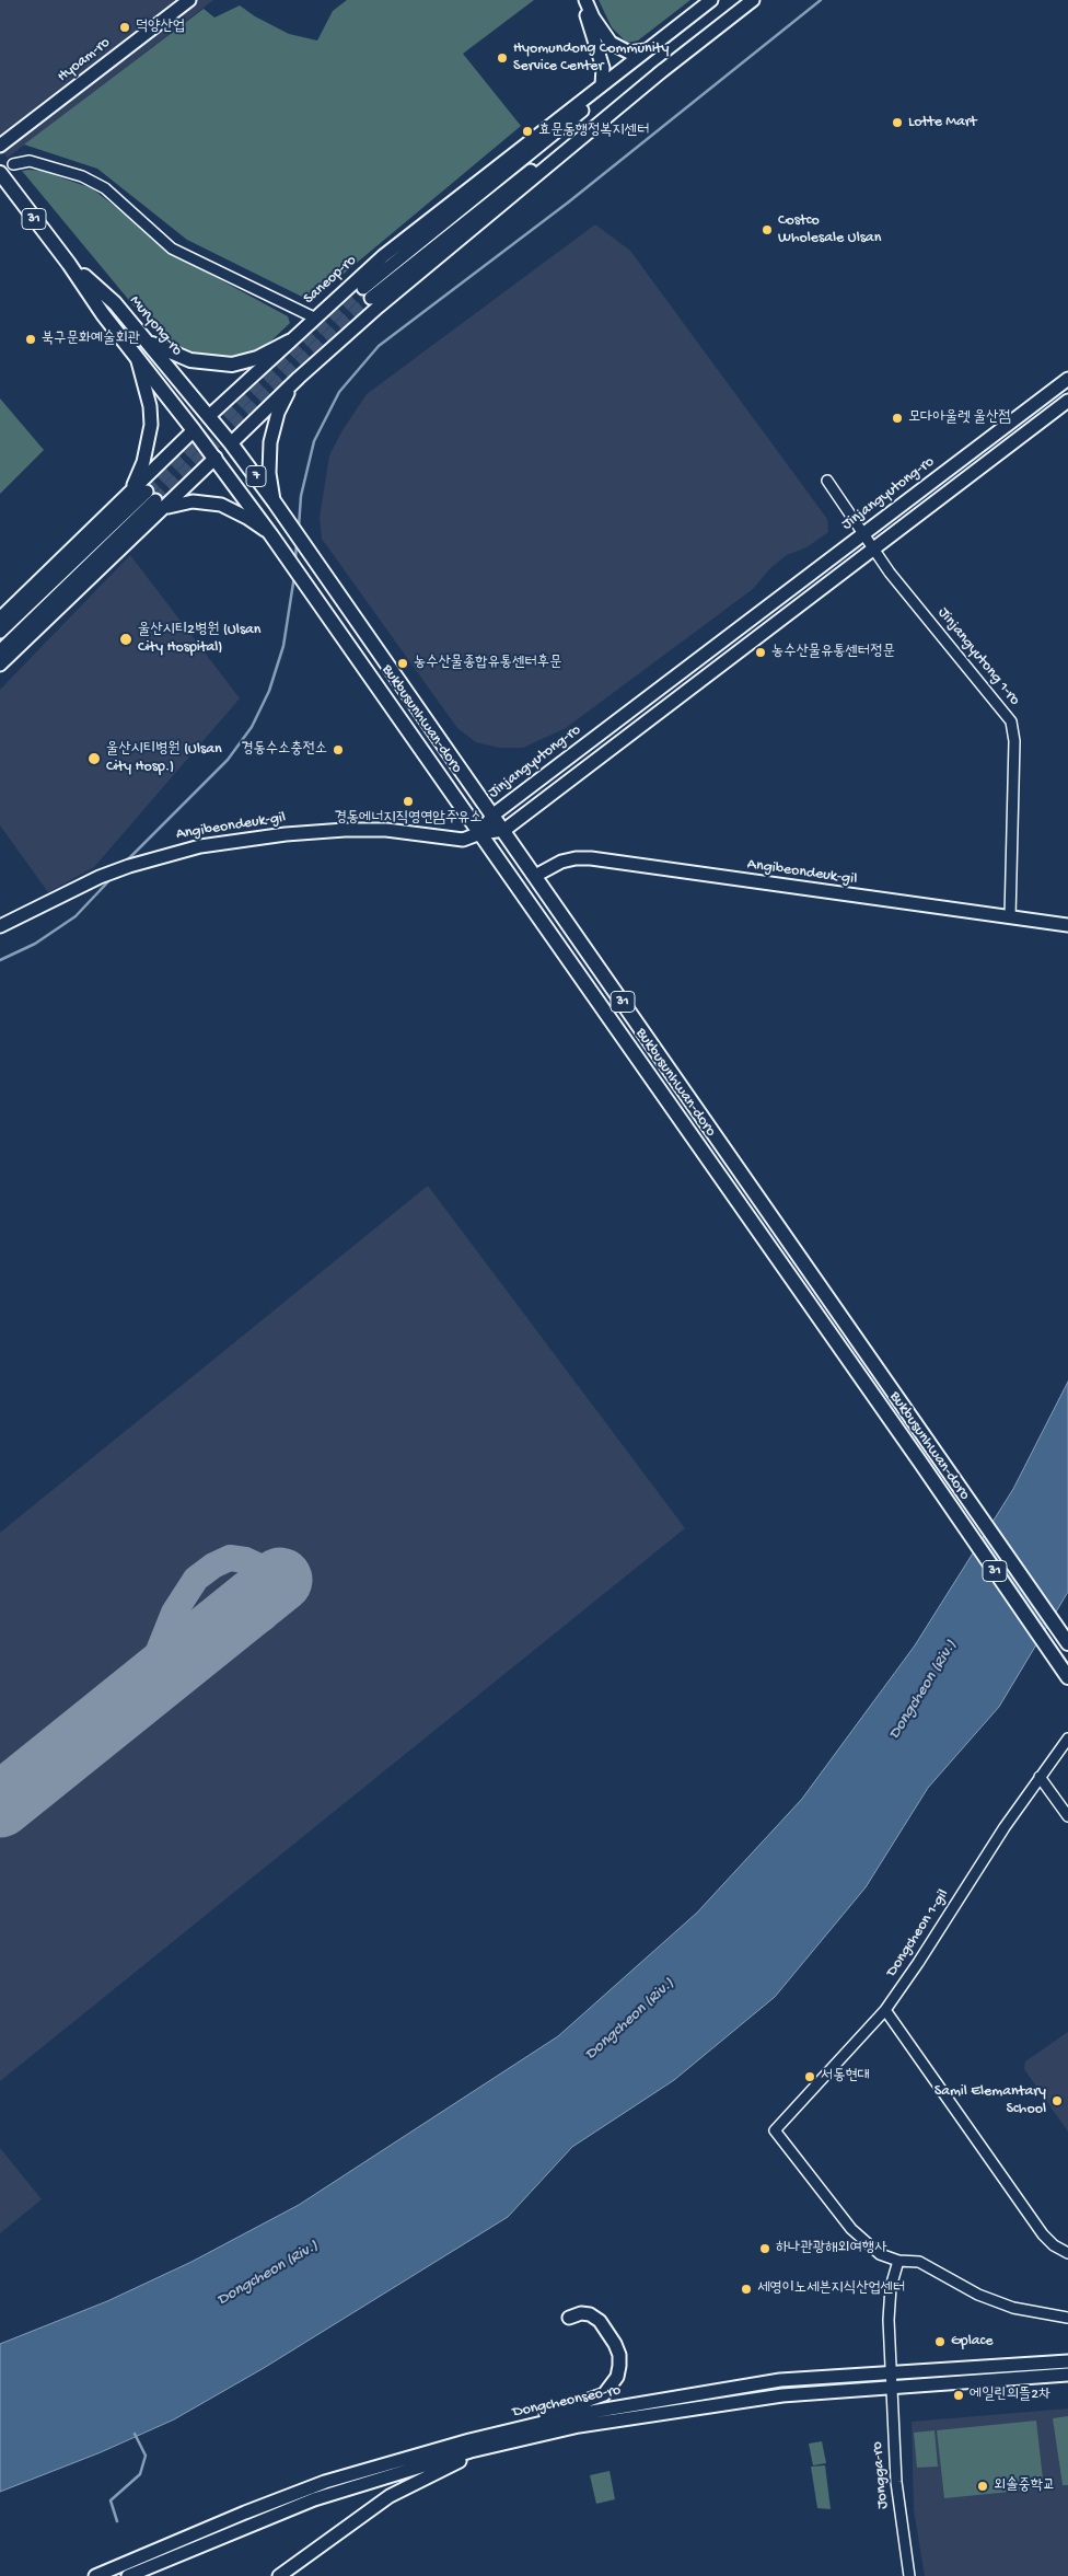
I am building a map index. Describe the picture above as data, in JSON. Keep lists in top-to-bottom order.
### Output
{
  "streets": {
    "main road": [
      "Hyoam-ro",
      "31",
      "Saneop-ro",
      "Muryong-ro",
      "7",
      "Jinjangyutong-ro",
      "Bukbusunhwan-doro",
      "Angibeondeuk-gil",
      "Dongcheonseo-ro"
    ],
    "street": ["Jinjangyutong 1-ro", "Dongcheon 1-gil", "Jongga-ro"]
  },
  "crossings": [
    ["Saneop-ro", "Muryong-ro"],
    ["Saneop-ro", "Bukbusunhwan-doro"],
    ["Muryong-ro", "Bukbusunhwan-doro"],
    ["Jinjangyutong-ro", "Jinjangyutong 1-ro"],
    ["Jinjangyutong-ro", "Bukbusunhwan-doro"],
    ["Jinjangyutong-ro", "Angibeondeuk-gil"],
    ["Jinjangyutong 1-ro", "Angibeondeuk-gil"],
    ["Bukbusunhwan-doro", "Angibeondeuk-gil"],
    ["Dongcheon 1-gil", "Jongga-ro"],
    ["Dongcheonseo-ro", "Jongga-ro"]
  ],
  "water": ["Dongcheon (Riv.)"],
  "places": [
    "덕양산업",
    "Hyomundong Community Service Center",
    "Lotte Mart",
    "효문동행정복지센터",
    "Costco Wholesale Ulsan",
    "북구문화예술회관",
    "모다아울렛 울산점",
    "울산시티2병원 (Ulsan City Hospital)",
    "농수산물유통센터정문",
    "농수산물종합유통센터후문",
    "경동수소충전소",
    "울산시티병원 (Ulsan City Hosp.)",
    "경동에너지직영연암주유소",
    "서동현대",
    "Samil Elemantary School",
    "하나관광해외여행사",
    "세영이노세븐지식산업센터",
    "Gplace",
    "에일린의뜰2차",
    "외솔중학교"
  ]
}
